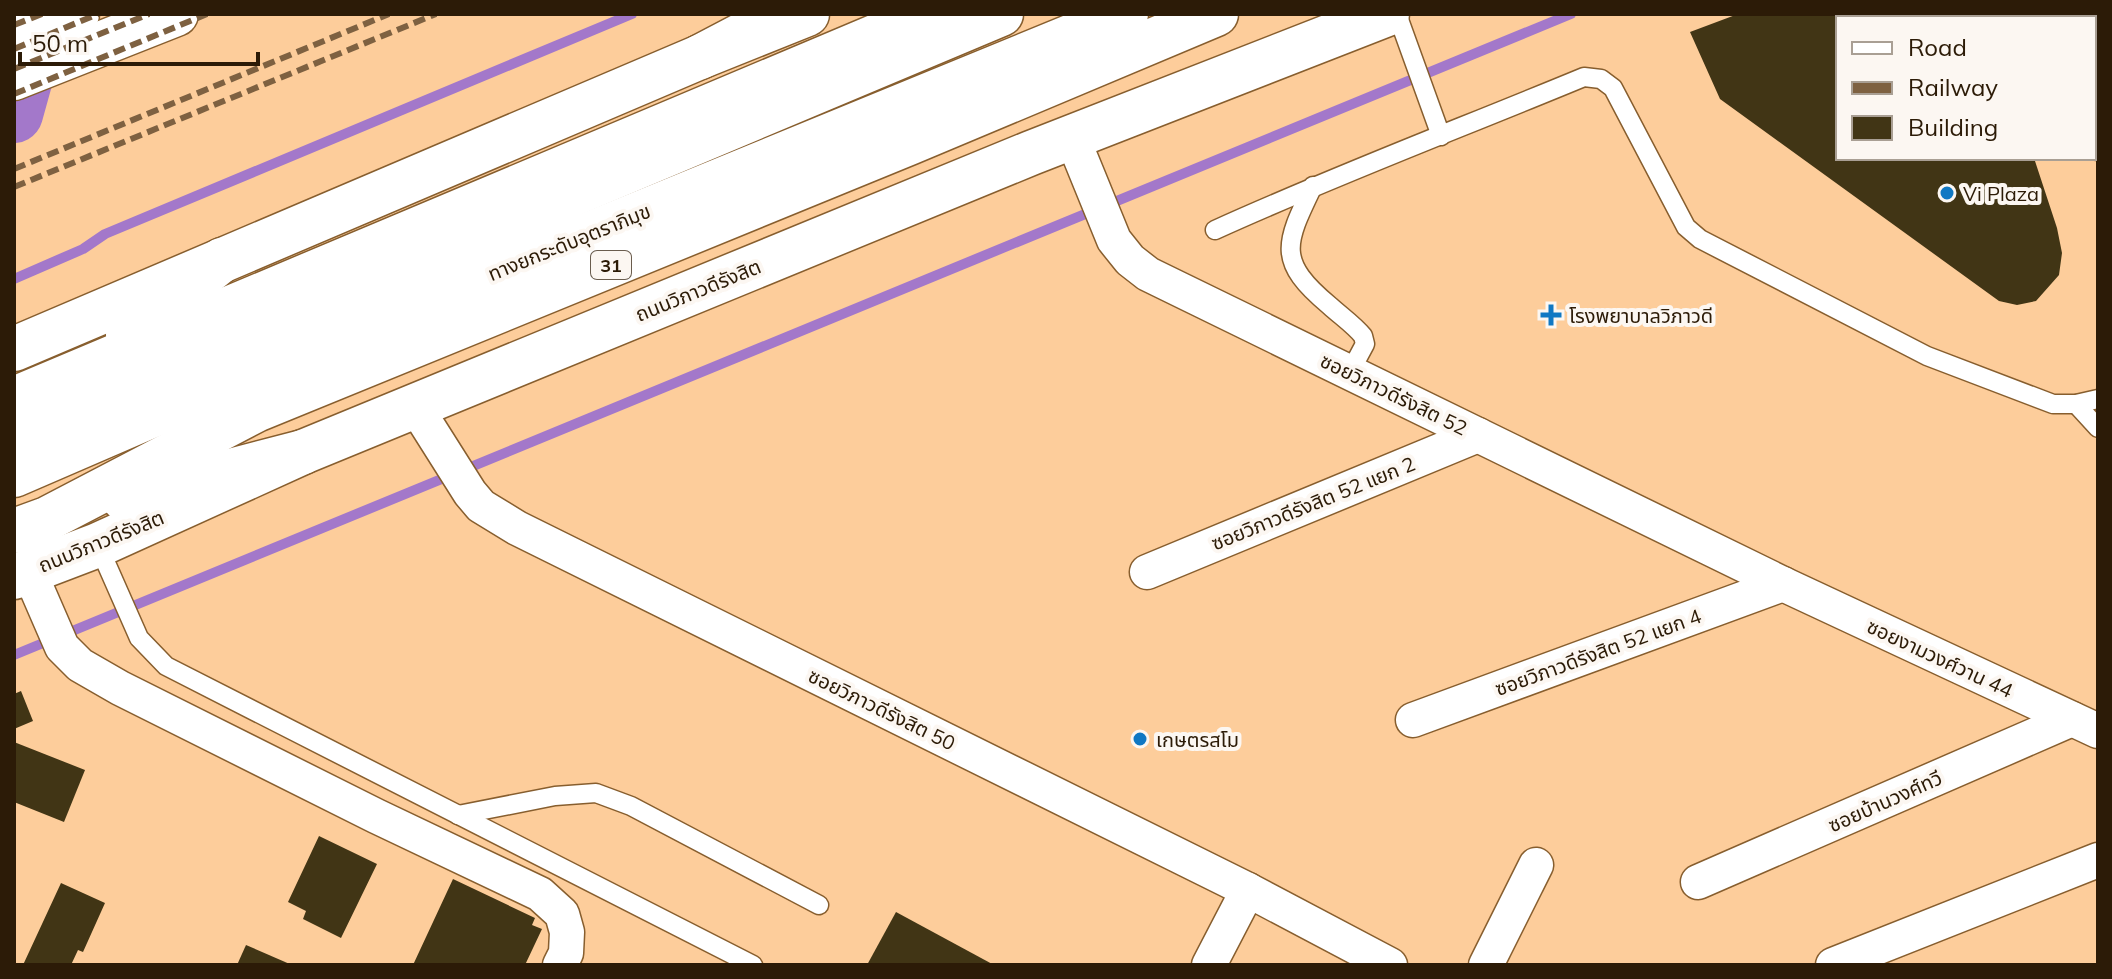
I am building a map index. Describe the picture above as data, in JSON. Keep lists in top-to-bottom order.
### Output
{
  "streets": {
    "main road": ["ทางยกระดับอุตราภิมุข", "31", "ถนนวิภาวดีรังสิต"],
    "street": [
      "ซอยวิภาวดีรังสิต 52",
      "ซอยวิภาวดีรังสิต 52 แยก 2",
      "ซอยวิภาวดีรังสิต 52 แยก 4",
      "ซอยงามวงศ์วาน 44",
      "ซอยวิภาวดีรังสิต 50",
      "ซอยบ้านวงศ์ทวี"
    ]
  },
  "crossings": [
    ["ถนนวิภาวดีรังสิต", "ซอยวิภาวดีรังสิต 52"],
    ["ถนนวิภาวดีรังสิต", "ซอยวิภาวดีรังสิต 50"],
    ["ซอยวิภาวดีรังสิต 52", "ซอยวิภาวดีรังสิต 52 แยก 2"],
    ["ซอยวิภาวดีรังสิต 52", "ซอยวิภาวดีรังสิต 52 แยก 4"],
    ["ซอยวิภาวดีรังสิต 52", "ซอยงามวงศ์วาน 44"],
    ["ซอยวิภาวดีรังสิต 52 แยก 4", "ซอยงามวงศ์วาน 44"],
    ["ซอยงามวงศ์วาน 44", "ซอยบ้านวงศ์ทวี"]
  ],
  "places": {
    "other": ["Vi Plaza", "เกษตรสโม"],
    "health": ["โรงพยาบาลวิภาวดี"]
  },
  "legend": ["Road", "Railway", "Building"],
  "scale_bar": "50 m"
}
